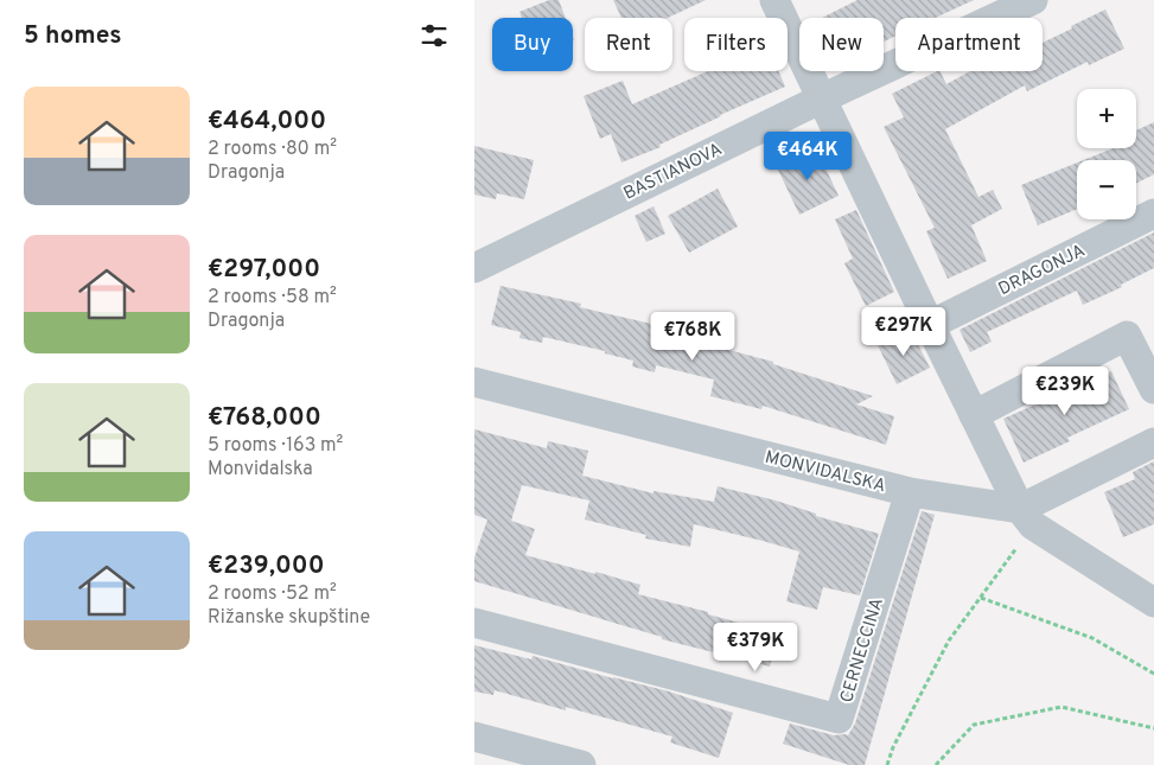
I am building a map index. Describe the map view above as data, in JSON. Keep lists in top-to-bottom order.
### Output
{
  "streets": {
    "street": [
      "BASTIANOVA",
      "DRAGONJA",
      "MONVIDALSKA",
      "CERNECCINA"
    ]
  },
  "crossings": [
    ["MONVIDALSKA", "CERNECCINA"]
  ],
  "page": {
    "heading": "5 homes",
    "chip": [
      "Buy",
      "Rent",
      "Filters",
      "New",
      "Apartment"
    ],
    "list": [
      {
        "name": "€464,000",
        "note": "2 rooms · 80 m² · Dragonja"
      },
      {
        "name": "€297,000",
        "note": "2 rooms · 58 m² · Dragonja"
      },
      {
        "name": "€768,000",
        "note": "5 rooms · 163 m² · Monvidalska"
      },
      {
        "name": "€239,000",
        "note": "2 rooms · 52 m² · Rižanske skupštine"
      }
    ],
    "map_buttons": ["+", "−"],
    "price": [
      "€464K",
      "€297K",
      "€768K",
      "€239K",
      "€379K"
    ]
  }
}
